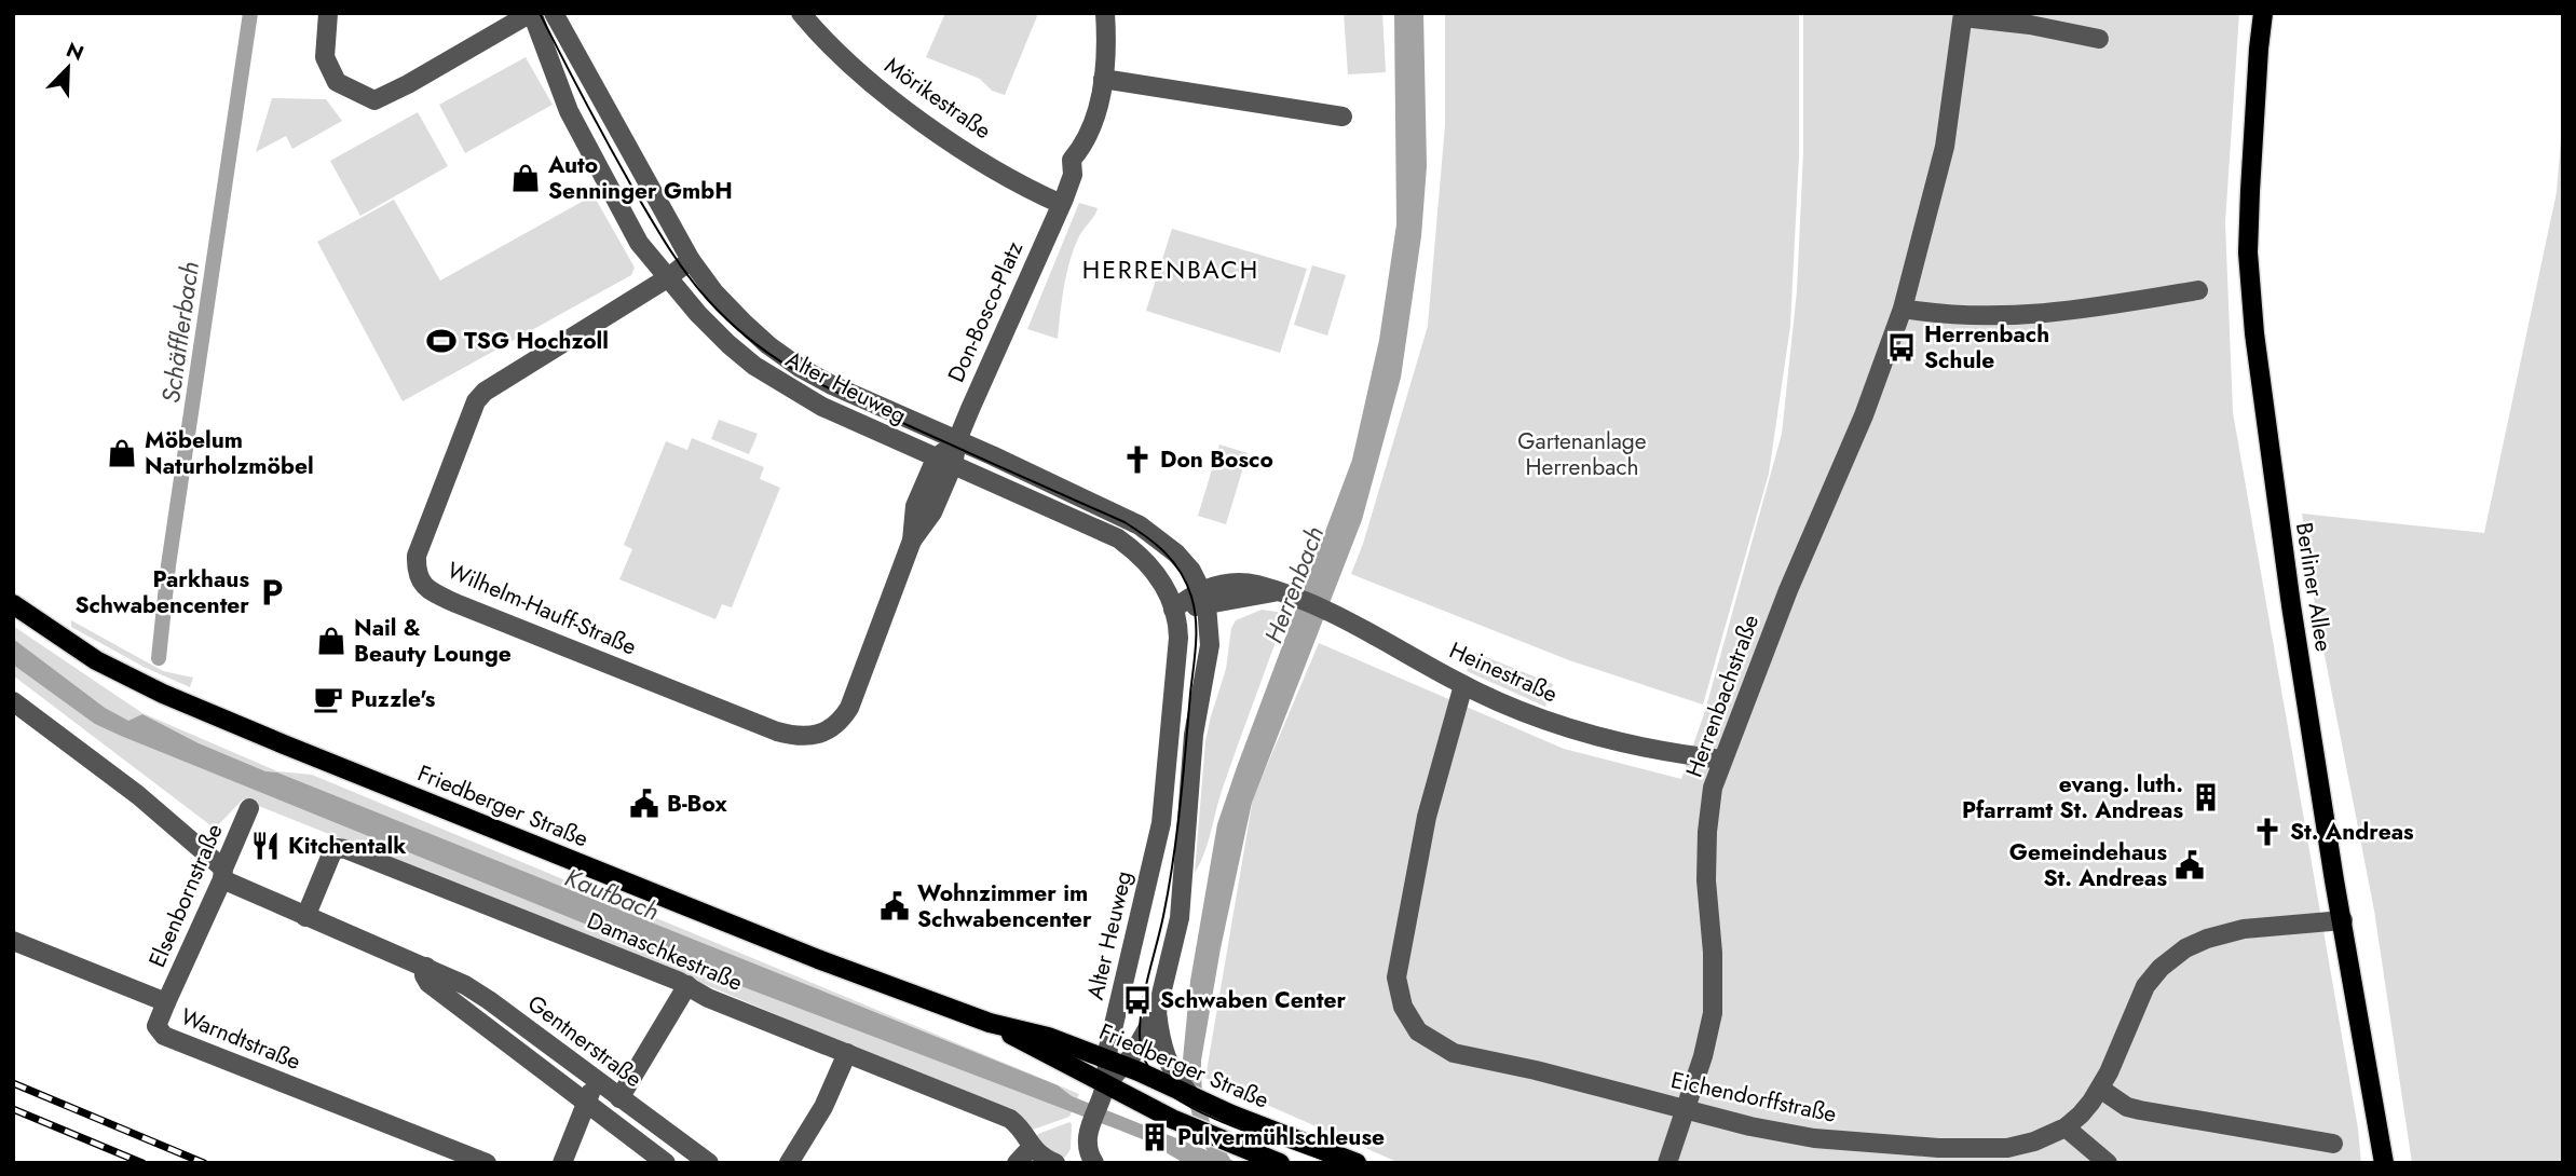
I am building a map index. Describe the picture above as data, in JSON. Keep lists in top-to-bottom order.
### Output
{
  "streets": {
    "main road": ["Berliner Allee", "Friedberger Straße"],
    "street": [
      "Mörikestraße",
      "Don-Bosco-Platz",
      "Alter Heuweg",
      "Wilhelm-Hauff-Straße",
      "Heinestraße",
      "Herrenbachstraße",
      "Elsenbornstraße",
      "Damaschkestraße",
      "Warndtstraße",
      "Gentnerstraße",
      "Eichendorffstraße"
    ]
  },
  "crossings": [
    ["Mörikestraße", "Don-Bosco-Platz"],
    ["Don-Bosco-Platz", "Alter Heuweg"],
    ["Don-Bosco-Platz", "Wilhelm-Hauff-Straße"],
    ["Alter Heuweg", "Wilhelm-Hauff-Straße"],
    ["Alter Heuweg", "Heinestraße"],
    ["Alter Heuweg", "Friedberger Straße"],
    ["Berliner Allee", "Eichendorffstraße"],
    ["Heinestraße", "Herrenbachstraße"],
    ["Heinestraße", "Eichendorffstraße"],
    ["Herrenbachstraße", "Eichendorffstraße"],
    ["Elsenbornstraße", "Warndtstraße"],
    ["Elsenbornstraße", "Gentnerstraße"],
    ["Damaschkestraße", "Gentnerstraße"]
  ],
  "districts": ["HERRENBACH"],
  "water": ["Schäfflerbach", "Herrenbach", "Kaufbach"],
  "parks": ["Gartenanlage Herrenbach"],
  "places": {
    "shop": ["Auto Senninger GmbH", "Möbelum Naturholzmöbel", "Nail & Beauty Lounge"],
    "sports": ["TSG Hochzoll"],
    "bus stop": ["Herrenbach Schule", "Schwaben Center"],
    "church": ["Don Bosco", "St. Andreas"],
    "parking": ["Parkhaus Schwabencenter"],
    "cafe": ["Puzzle's"],
    "building": ["evang. luth. Pfarramt St. Andreas", "Pulvermühlschleuse"],
    "public building": ["B-Box", "Gemeindehaus St. Andreas", "Wohnzimmer im Schwabencenter"],
    "restaurant": ["Kitchentalk"]
  },
  "north": "top right"
}
